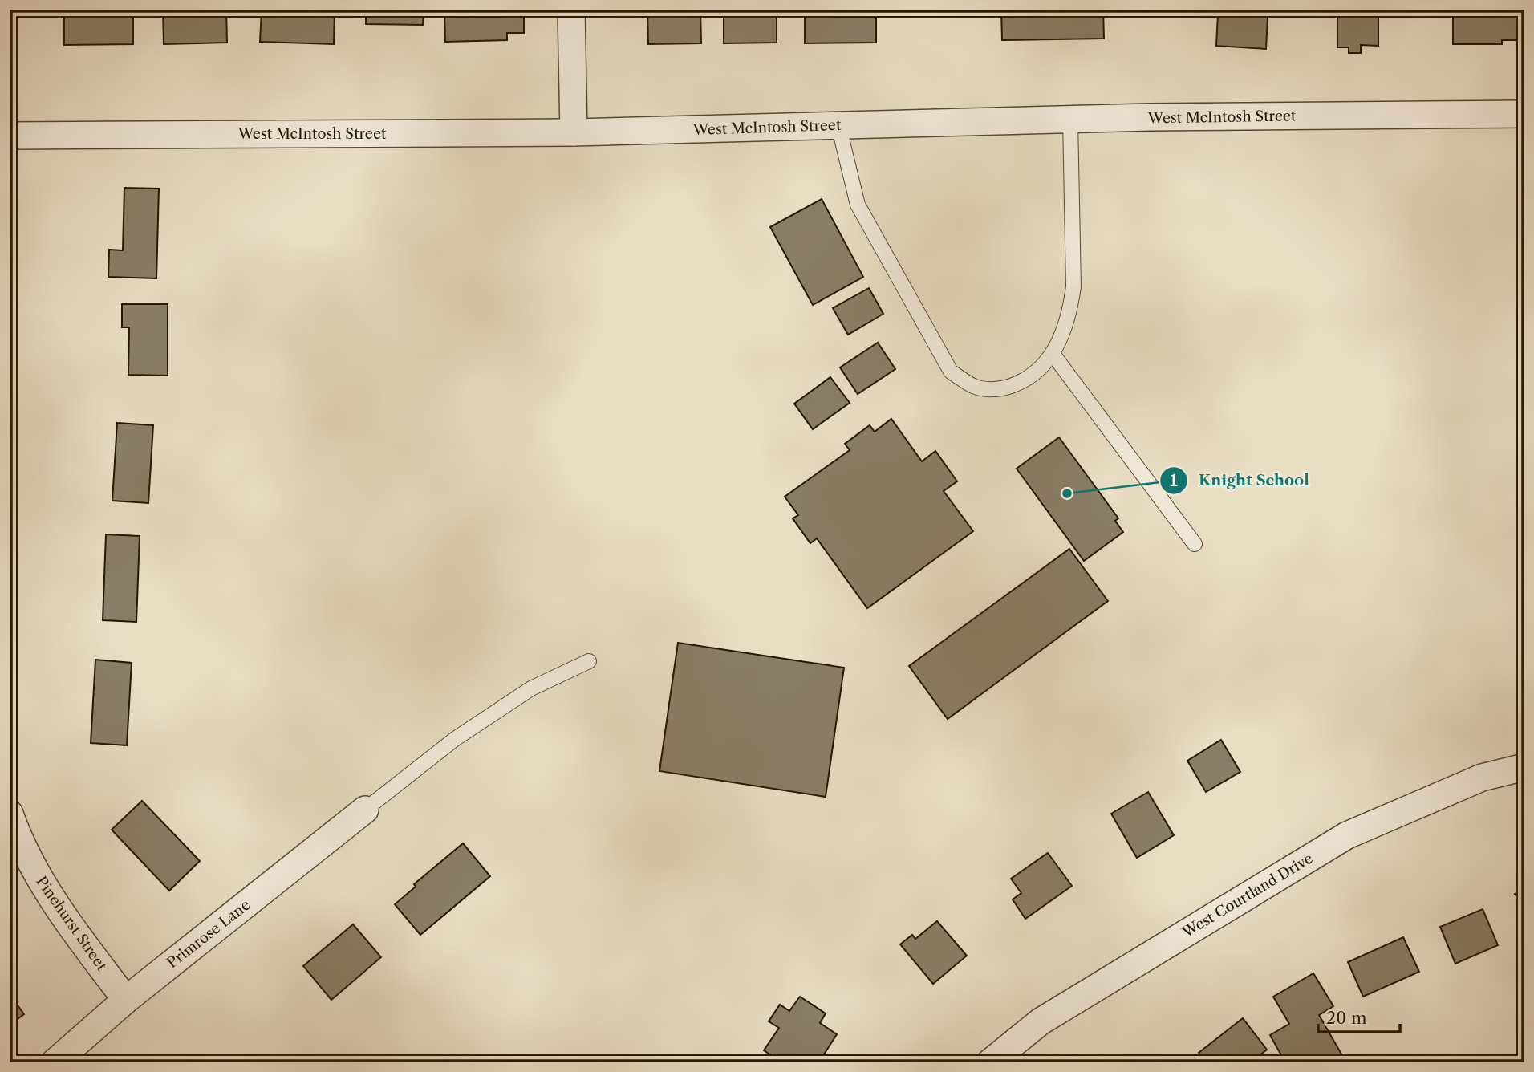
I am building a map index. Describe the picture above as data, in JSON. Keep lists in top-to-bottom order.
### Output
{
  "streets": {
    "street": [
      "West McIntosh Street",
      "West Courtland Drive",
      "Pinehurst Street",
      "Primrose Lane"
    ]
  },
  "crossings": [
    ["Pinehurst Street", "Primrose Lane"]
  ],
  "places": ["Knight School"],
  "scale_bar": "20 m"
}
